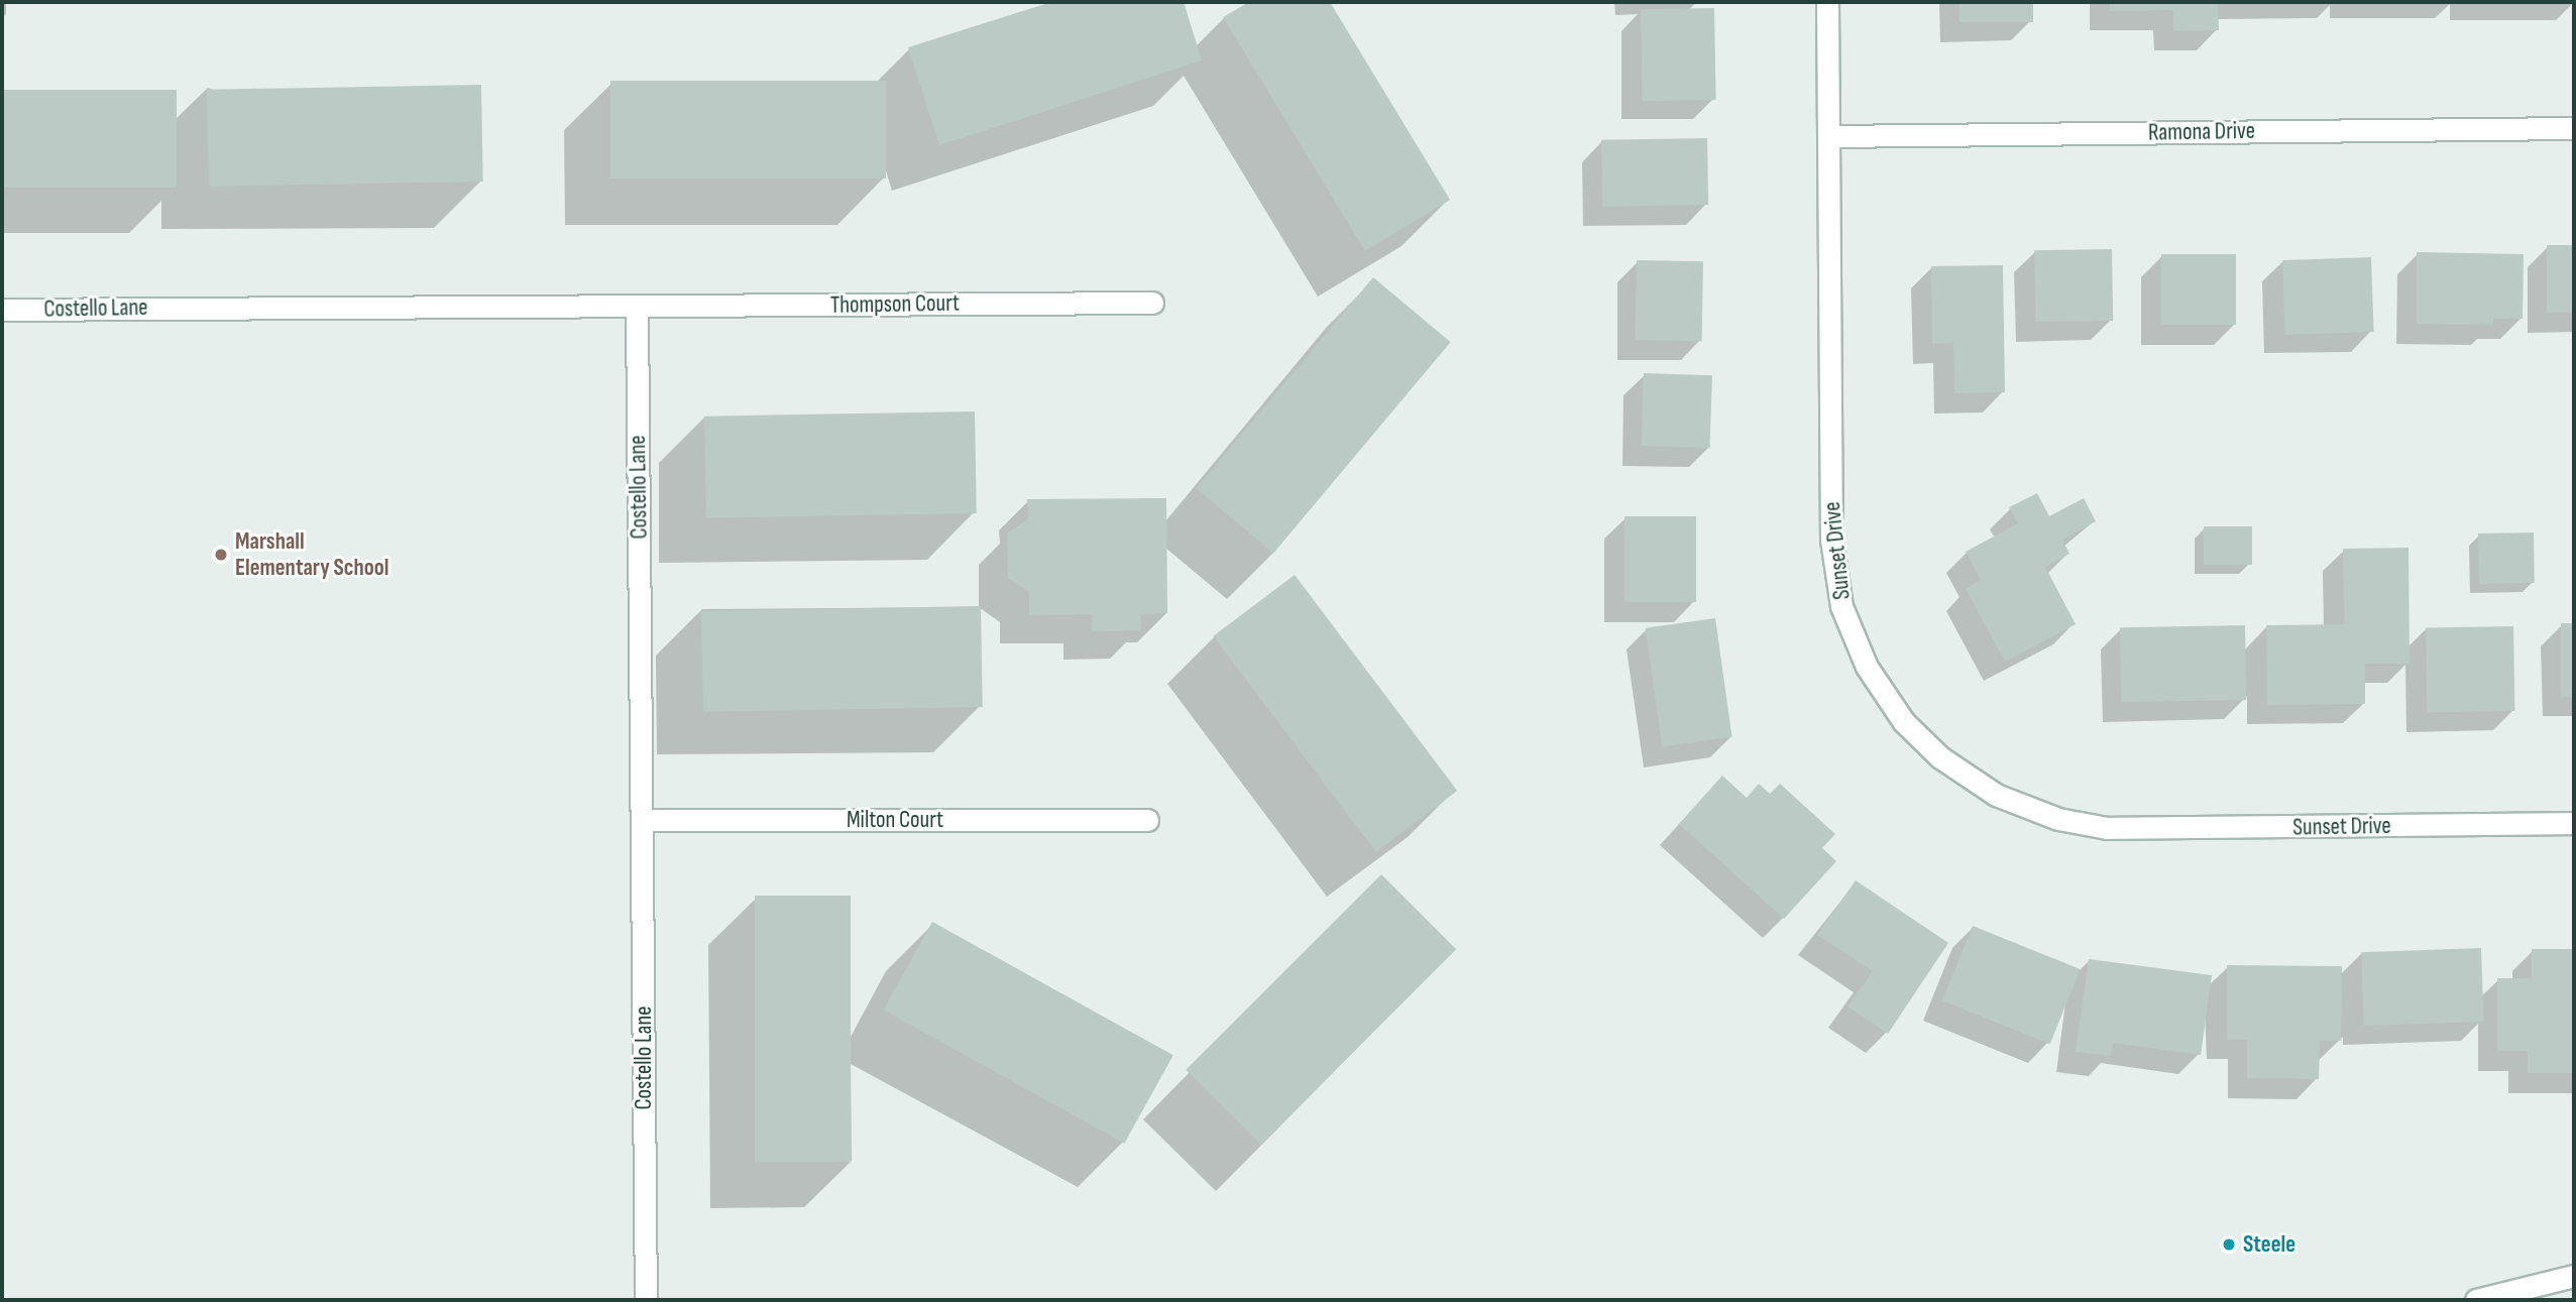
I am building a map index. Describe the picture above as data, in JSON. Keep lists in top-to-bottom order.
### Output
{
  "streets": {
    "street": [
      "Ramona Drive",
      "Thompson Court",
      "Costello Lane",
      "Sunset Drive",
      "Milton Court"
    ]
  },
  "crossings": [
    ["Ramona Drive", "Sunset Drive"],
    ["Thompson Court", "Costello Lane"],
    ["Costello Lane", "Milton Court"]
  ],
  "places": ["Marshall Elementary School", "Steele"]
}
